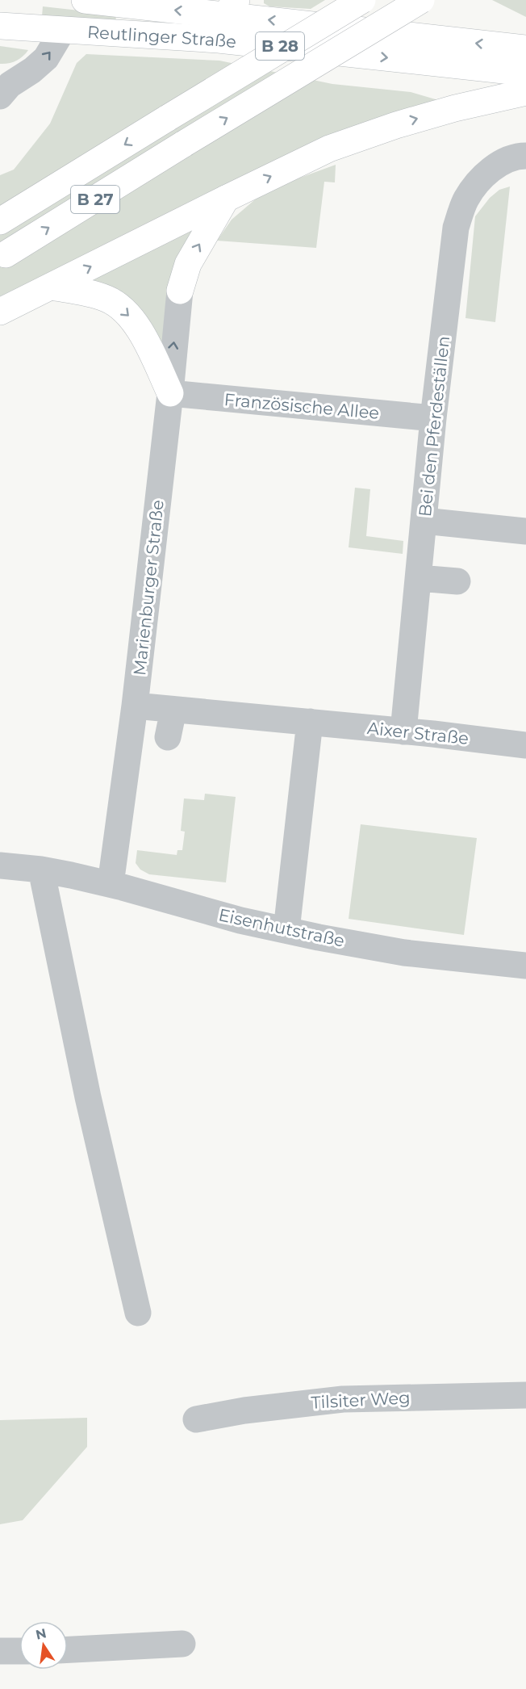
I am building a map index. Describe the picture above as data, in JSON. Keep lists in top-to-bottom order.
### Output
{
  "streets": {
    "main road": ["Reutlinger Straße", "B 28", "B 27"],
    "street": [
      "Französische Allee",
      "Bei den Pferdeställen",
      "Marienburger Straße",
      "Aixer Straße",
      "Eisenhutstraße",
      "Tilsiter Weg"
    ]
  },
  "crossings": [
    ["Französische Allee", "Bei den Pferdeställen"],
    ["Französische Allee", "Marienburger Straße"],
    ["Bei den Pferdeställen", "Aixer Straße"],
    ["Marienburger Straße", "Aixer Straße"],
    ["Marienburger Straße", "Eisenhutstraße"]
  ],
  "north": "top"
}
